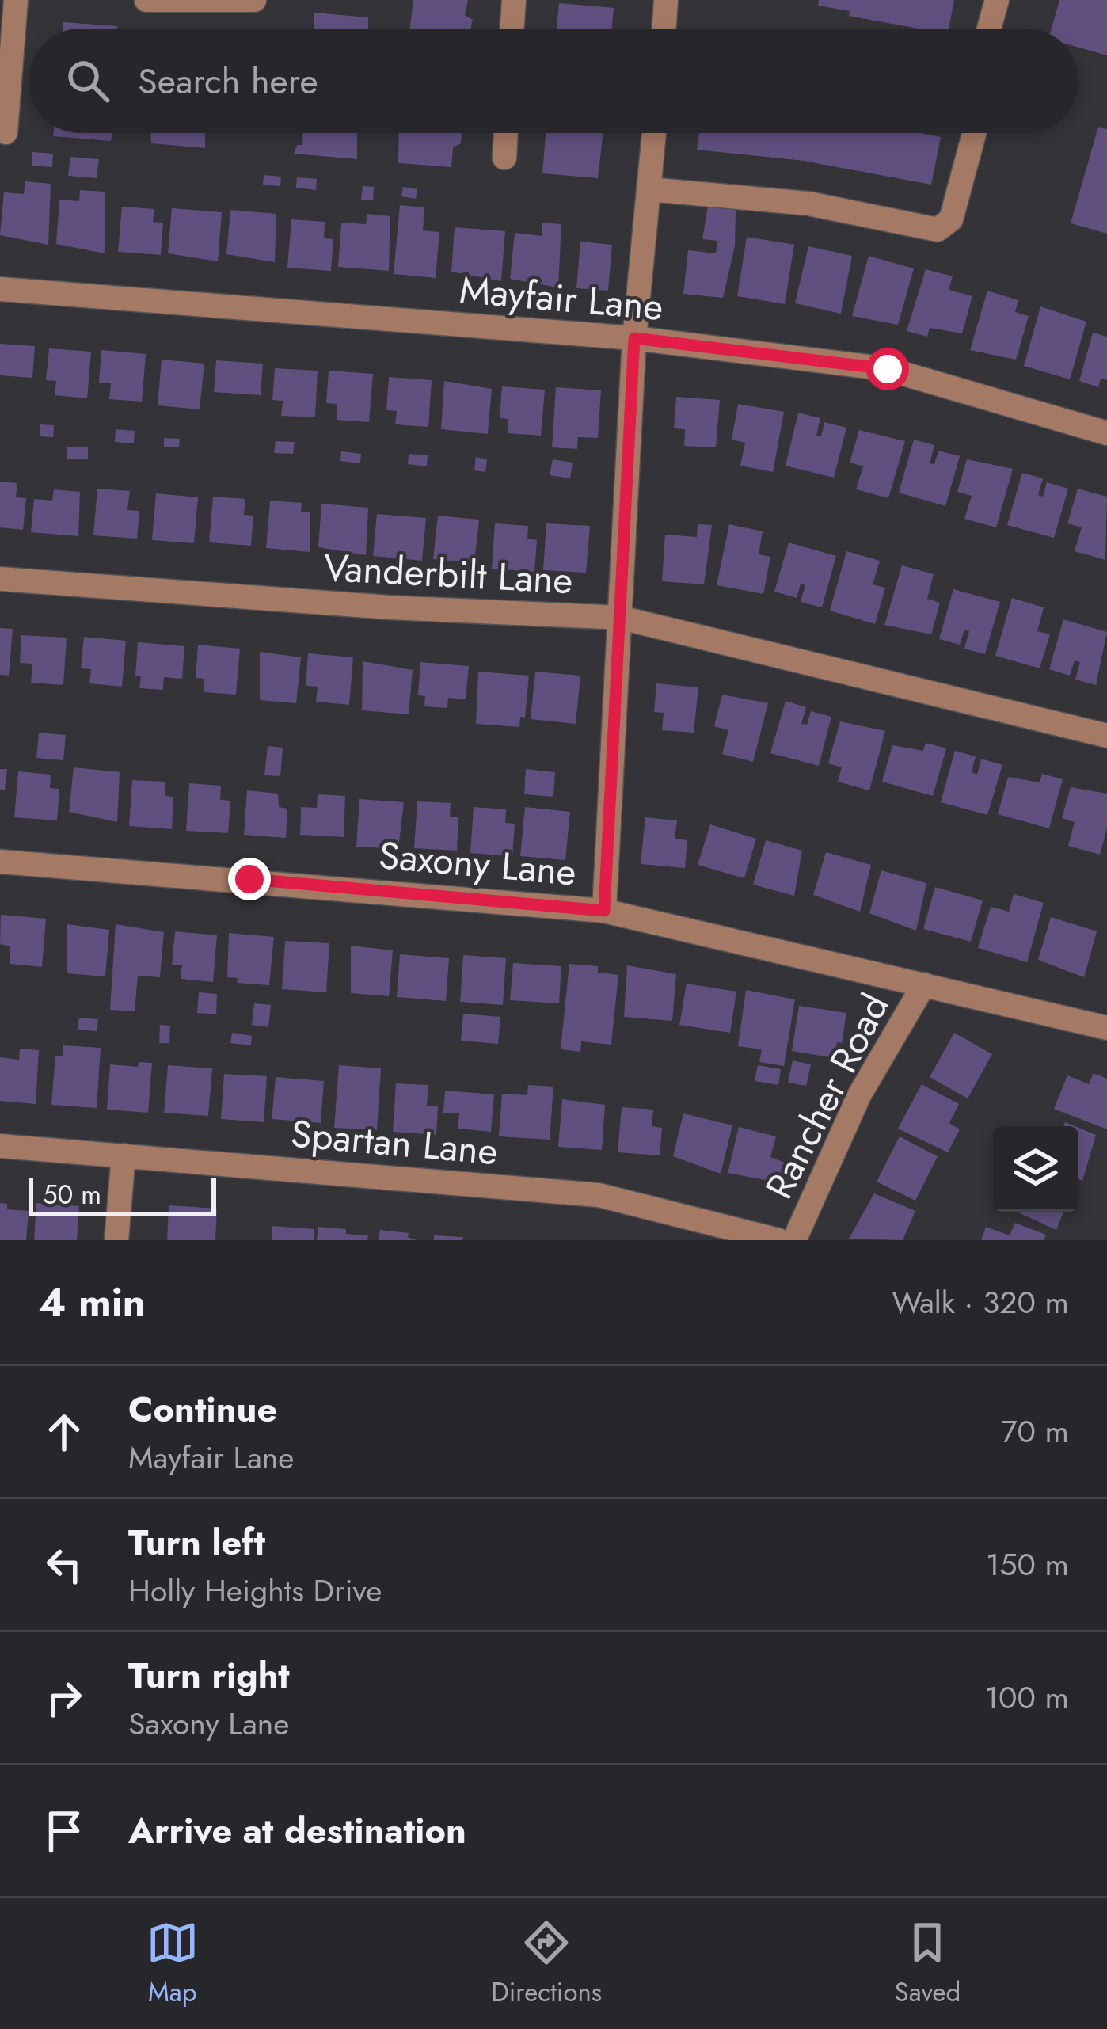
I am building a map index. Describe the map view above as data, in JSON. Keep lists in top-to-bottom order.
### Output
{
  "streets": {
    "street": [
      "Mayfair Lane",
      "Vanderbilt Lane",
      "Saxony Lane",
      "Rancher Road",
      "Spartan Lane"
    ]
  },
  "crossings": [
    ["Saxony Lane", "Rancher Road"]
  ],
  "scale_bar": "50 m",
  "page": {
    "search": "Search here",
    "scale": "50 m",
    "heading": ["4 min", "Walk · 320 m"],
    "list": [
      ["Continue", "Mayfair Lane", "70 m"],
      ["Turn left", "Holly Heights Drive", "150 m"],
      ["Turn right", "Saxony Lane", "100 m"],
      "Arrive at destination"
    ],
    "nav": ["Map", "Directions", "Saved"]
  }
}
